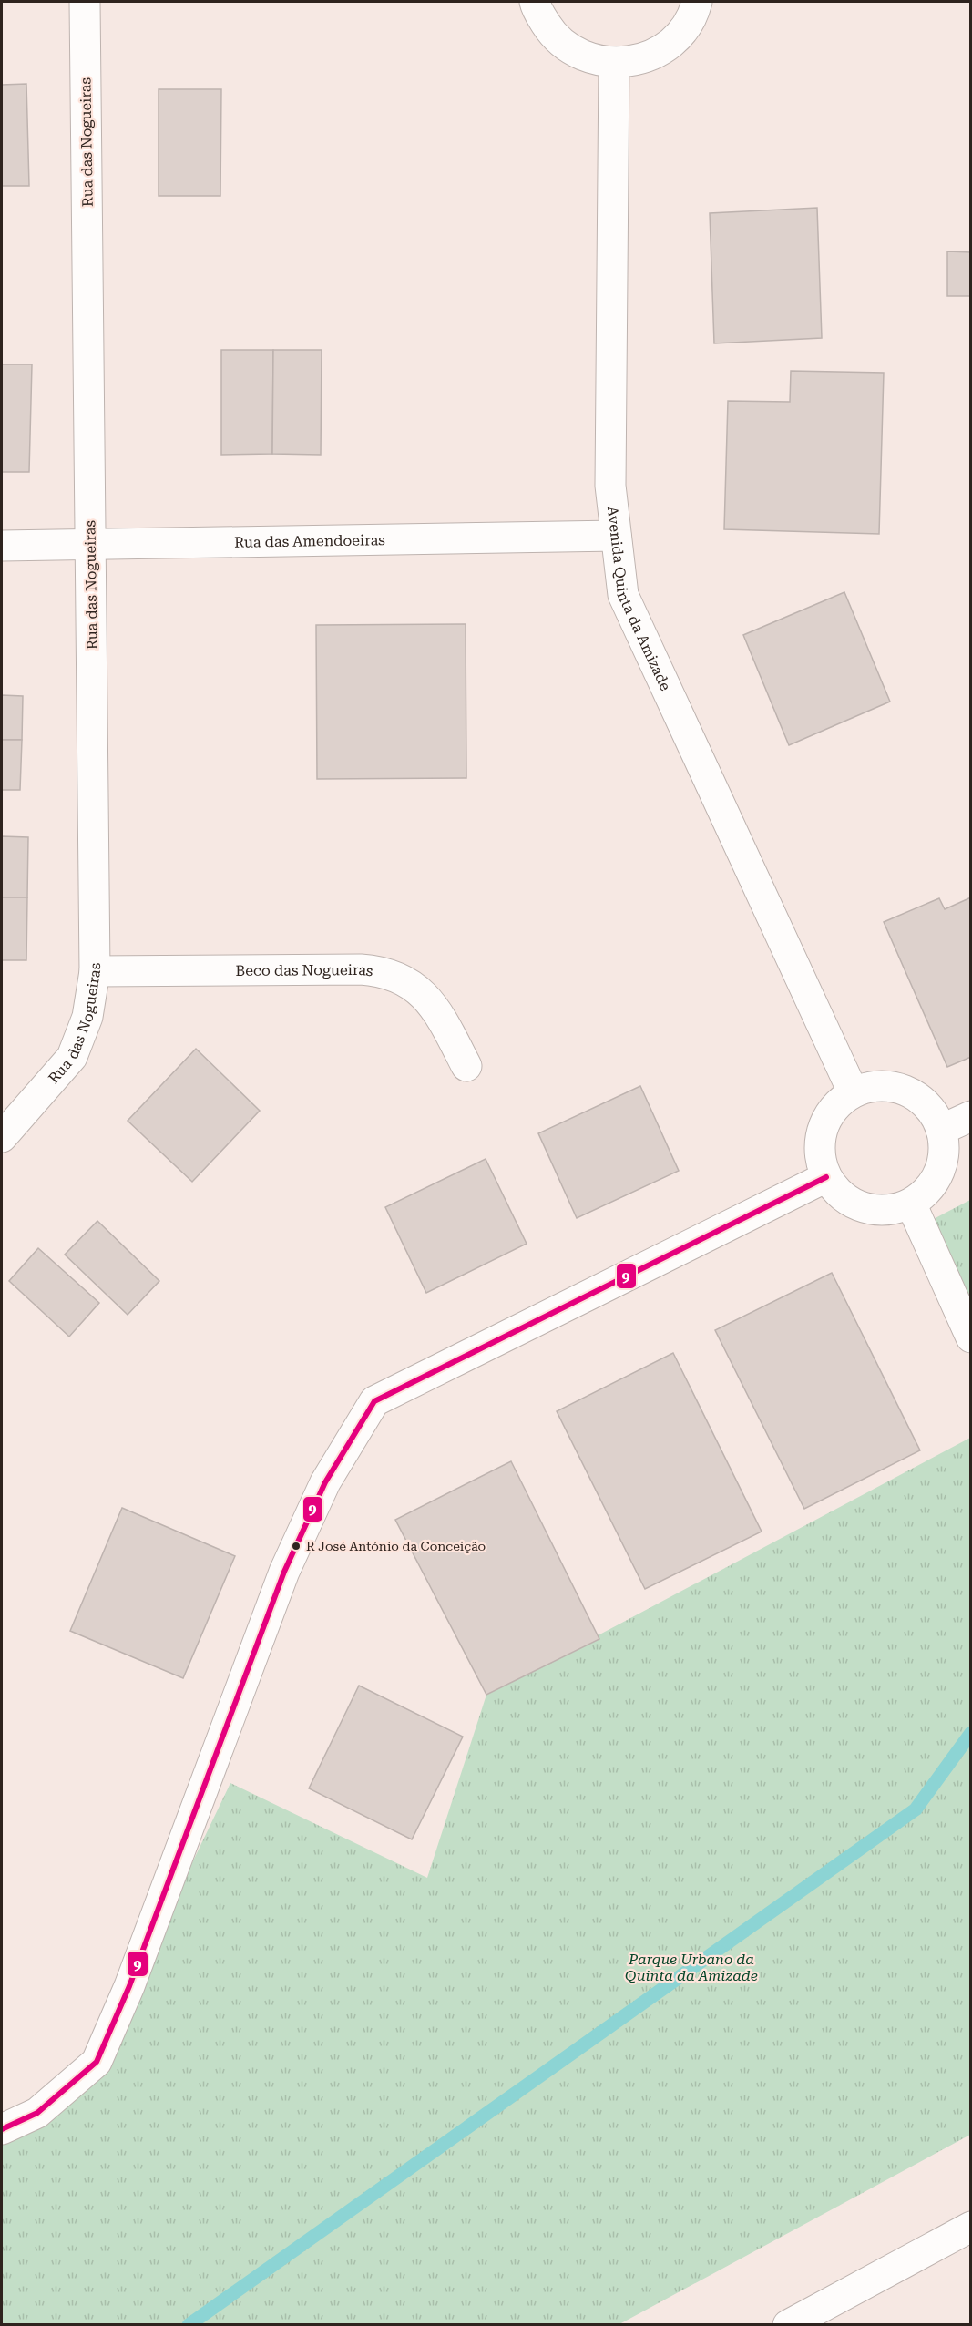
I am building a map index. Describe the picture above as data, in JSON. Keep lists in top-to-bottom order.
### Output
{
  "streets": {
    "street": [
      "Rua das Nogueiras",
      "Rua das Amendoeiras",
      "Avenida Quinta da Amizade",
      "Beco das Nogueiras"
    ]
  },
  "crossings": [
    ["Rua das Nogueiras", "Rua das Amendoeiras"],
    ["Rua das Nogueiras", "Beco das Nogueiras"],
    ["Rua das Amendoeiras", "Avenida Quinta da Amizade"]
  ],
  "parks": ["Parque Urbano da Quinta da Amizade"],
  "places": ["R José António da Conceição"],
  "lines": ["transit line 9"]
}
